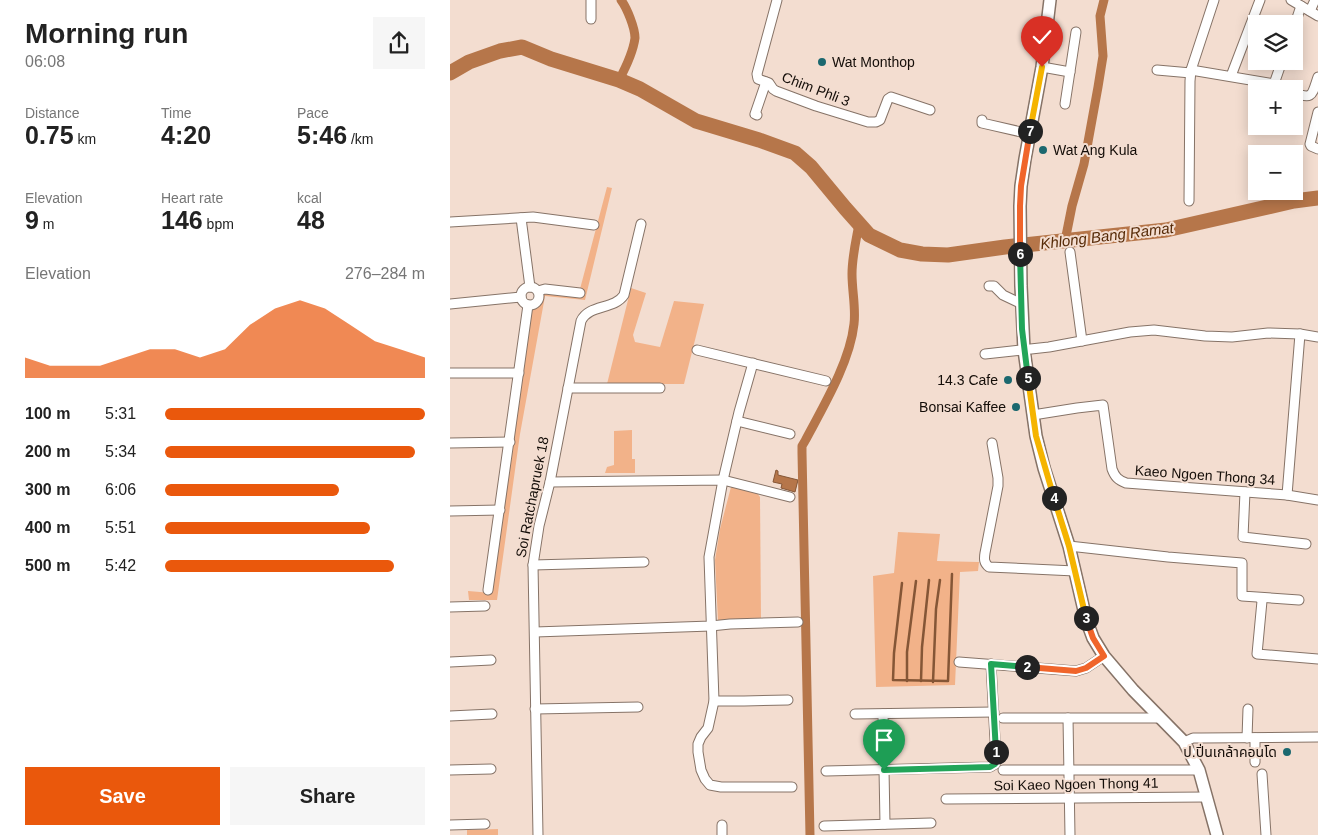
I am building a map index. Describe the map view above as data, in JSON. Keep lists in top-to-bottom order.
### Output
{
  "streets": {
    "street": [
      "Chim Phli 3",
      "Kaeo Ngoen Thong 34",
      "Soi Ratchapruek 18",
      "Soi Kaeo Ngoen Thong 41"
    ]
  },
  "water": ["Khlong Bang Ramat"],
  "places": [
    "Wat Monthop",
    "Wat Ang Kula",
    "14.3 Cafe",
    "Bonsai Kaffee",
    "ป.ปิ่นเกล้าคอนโด"
  ],
  "page": {
    "heading": ["Morning run", "06:08"],
    "map_buttons": ["+", "−"],
    "stats": [
      ["Distance", "0.75 km"],
      ["Time", "4:20"],
      ["Pace", "5:46 /km"],
      ["Elevation", "9 m"],
      ["Heart rate", "146 bpm"],
      ["kcal", "48"]
    ],
    "pins": [
      "7",
      "6",
      "5",
      "4",
      "3",
      "2",
      "1"
    ],
    "chart": ["Elevation", "276–284 m"],
    "list": [
      {
        "name": "100 m",
        "note": "5:31"
      },
      {
        "name": "200 m",
        "note": "5:34"
      },
      {
        "name": "300 m",
        "note": "6:06"
      },
      {
        "name": "400 m",
        "note": "5:51"
      },
      {
        "name": "500 m",
        "note": "5:42"
      }
    ],
    "buttons": ["Save", "Share"]
  }
}
